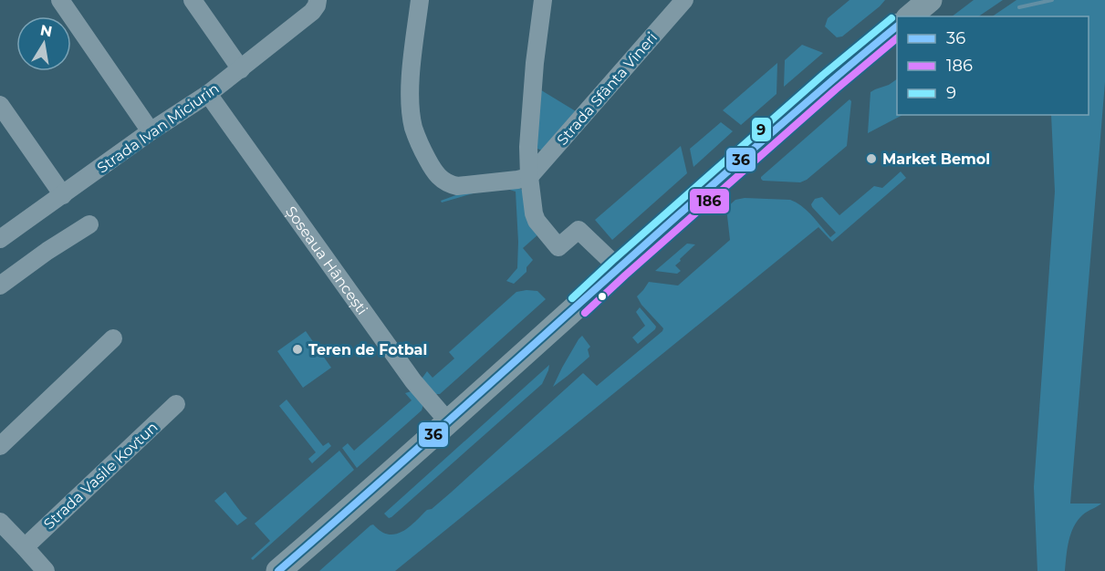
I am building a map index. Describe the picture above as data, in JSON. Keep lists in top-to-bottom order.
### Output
{
  "streets": {
    "street": [
      "Strada Sfânta Vineri",
      "Strada Ivan Miciurin",
      "Șoseaua Hâncești",
      "Strada Vasile Kovtun"
    ]
  },
  "crossings": [
    ["Strada Ivan Miciurin", "Șoseaua Hâncești"]
  ],
  "places": ["Market Bemol", "Teren de Fotbal"],
  "lines": ["transit line 9", "transit line 36", "transit line 186"],
  "legend": ["36", "186", "9"],
  "north": "top"
}
